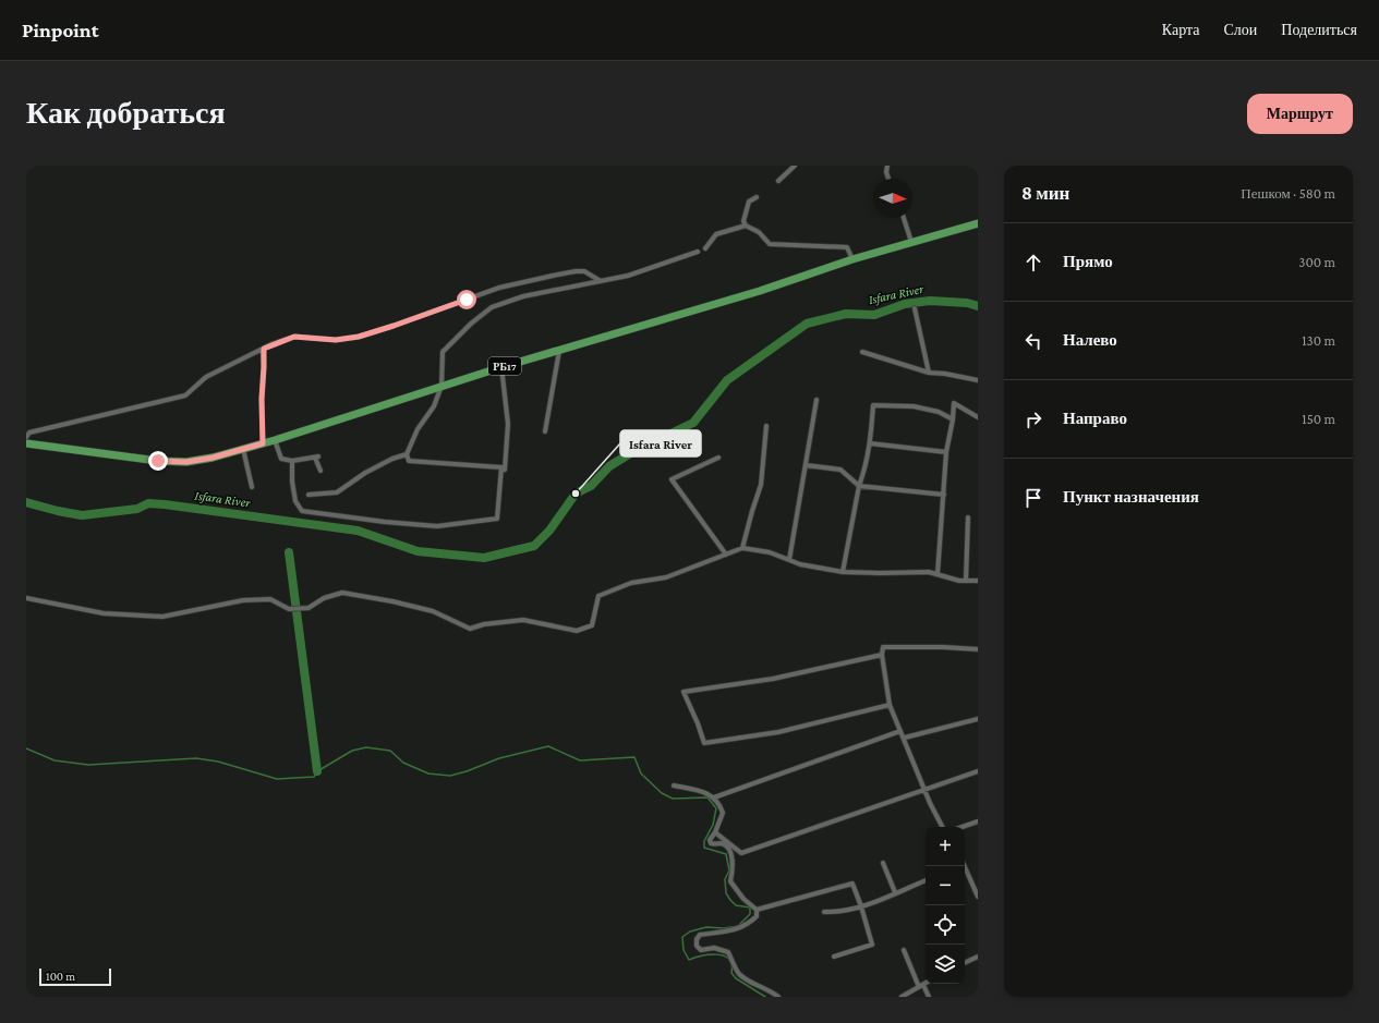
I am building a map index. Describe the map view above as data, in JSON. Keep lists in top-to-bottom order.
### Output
{
  "streets": {
    "main road": ["РБ17"]
  },
  "water": ["Isfara River"],
  "places": ["Isfara River"],
  "scale_bar": "100 m",
  "north": "right",
  "page": {
    "header": "Pinpoint",
    "nav": ["Карта", "Слои", "Поделиться"],
    "buttons": "Маршрут",
    "title": "Как добраться",
    "heading": ["8 мин", "Пешком · 580 m"],
    "list": [
      ["Прямо", "300 m"],
      ["Налево", "130 m"],
      ["Направо", "150 m"],
      "Пункт назначения"
    ],
    "map_buttons": ["+", "−"],
    "scale": "100 m"
  }
}
